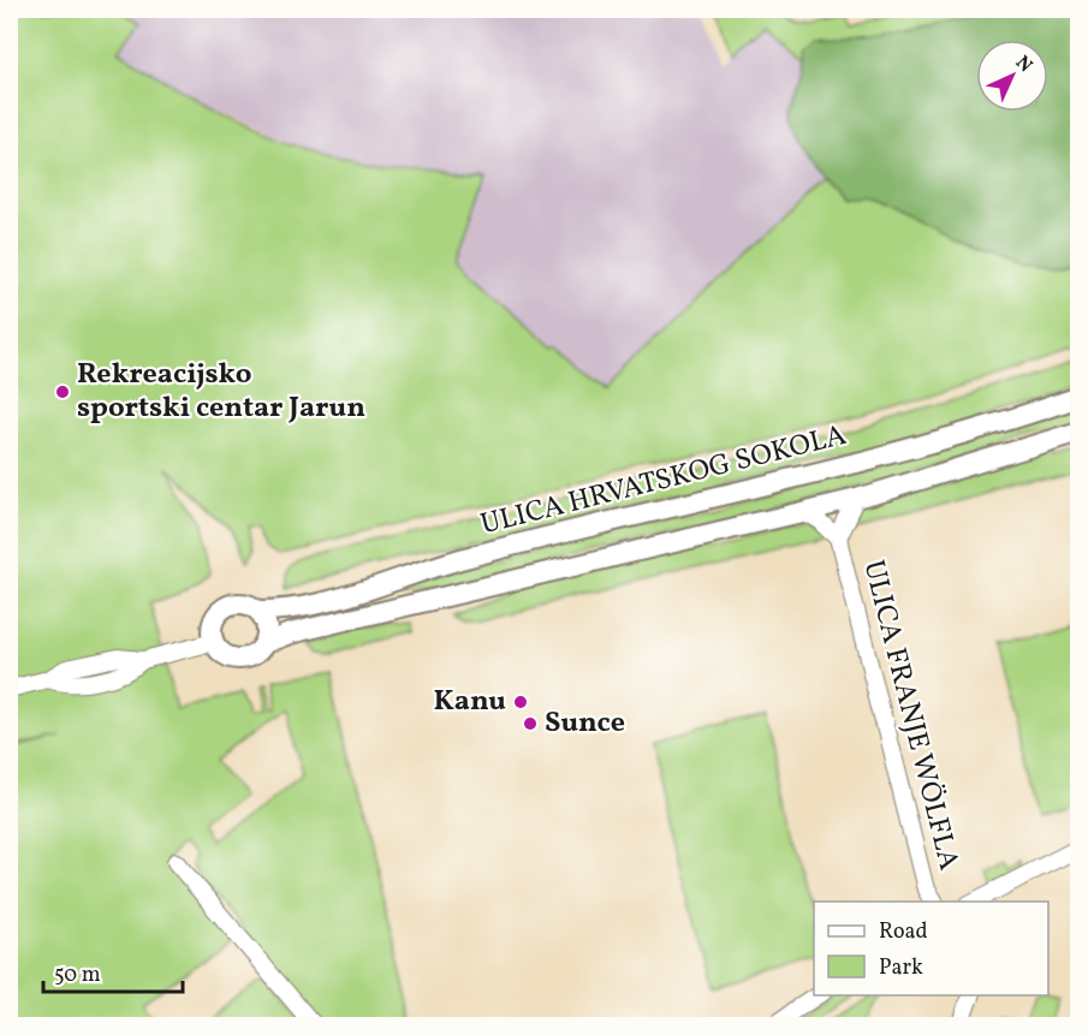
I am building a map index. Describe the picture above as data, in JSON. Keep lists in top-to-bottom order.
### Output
{
  "streets": {
    "street": ["ULICA HRVATSKOG SOKOLA", "ULICA FRANJE WÖLFLA"]
  },
  "crossings": [
    ["ULICA HRVATSKOG SOKOLA", "ULICA FRANJE WÖLFLA"]
  ],
  "places": ["Rekreacijsko sportski centar Jarun", "Kanu", "Sunce"],
  "legend": ["Road", "Park"],
  "scale_bar": "50 m",
  "north": "top right"
}
